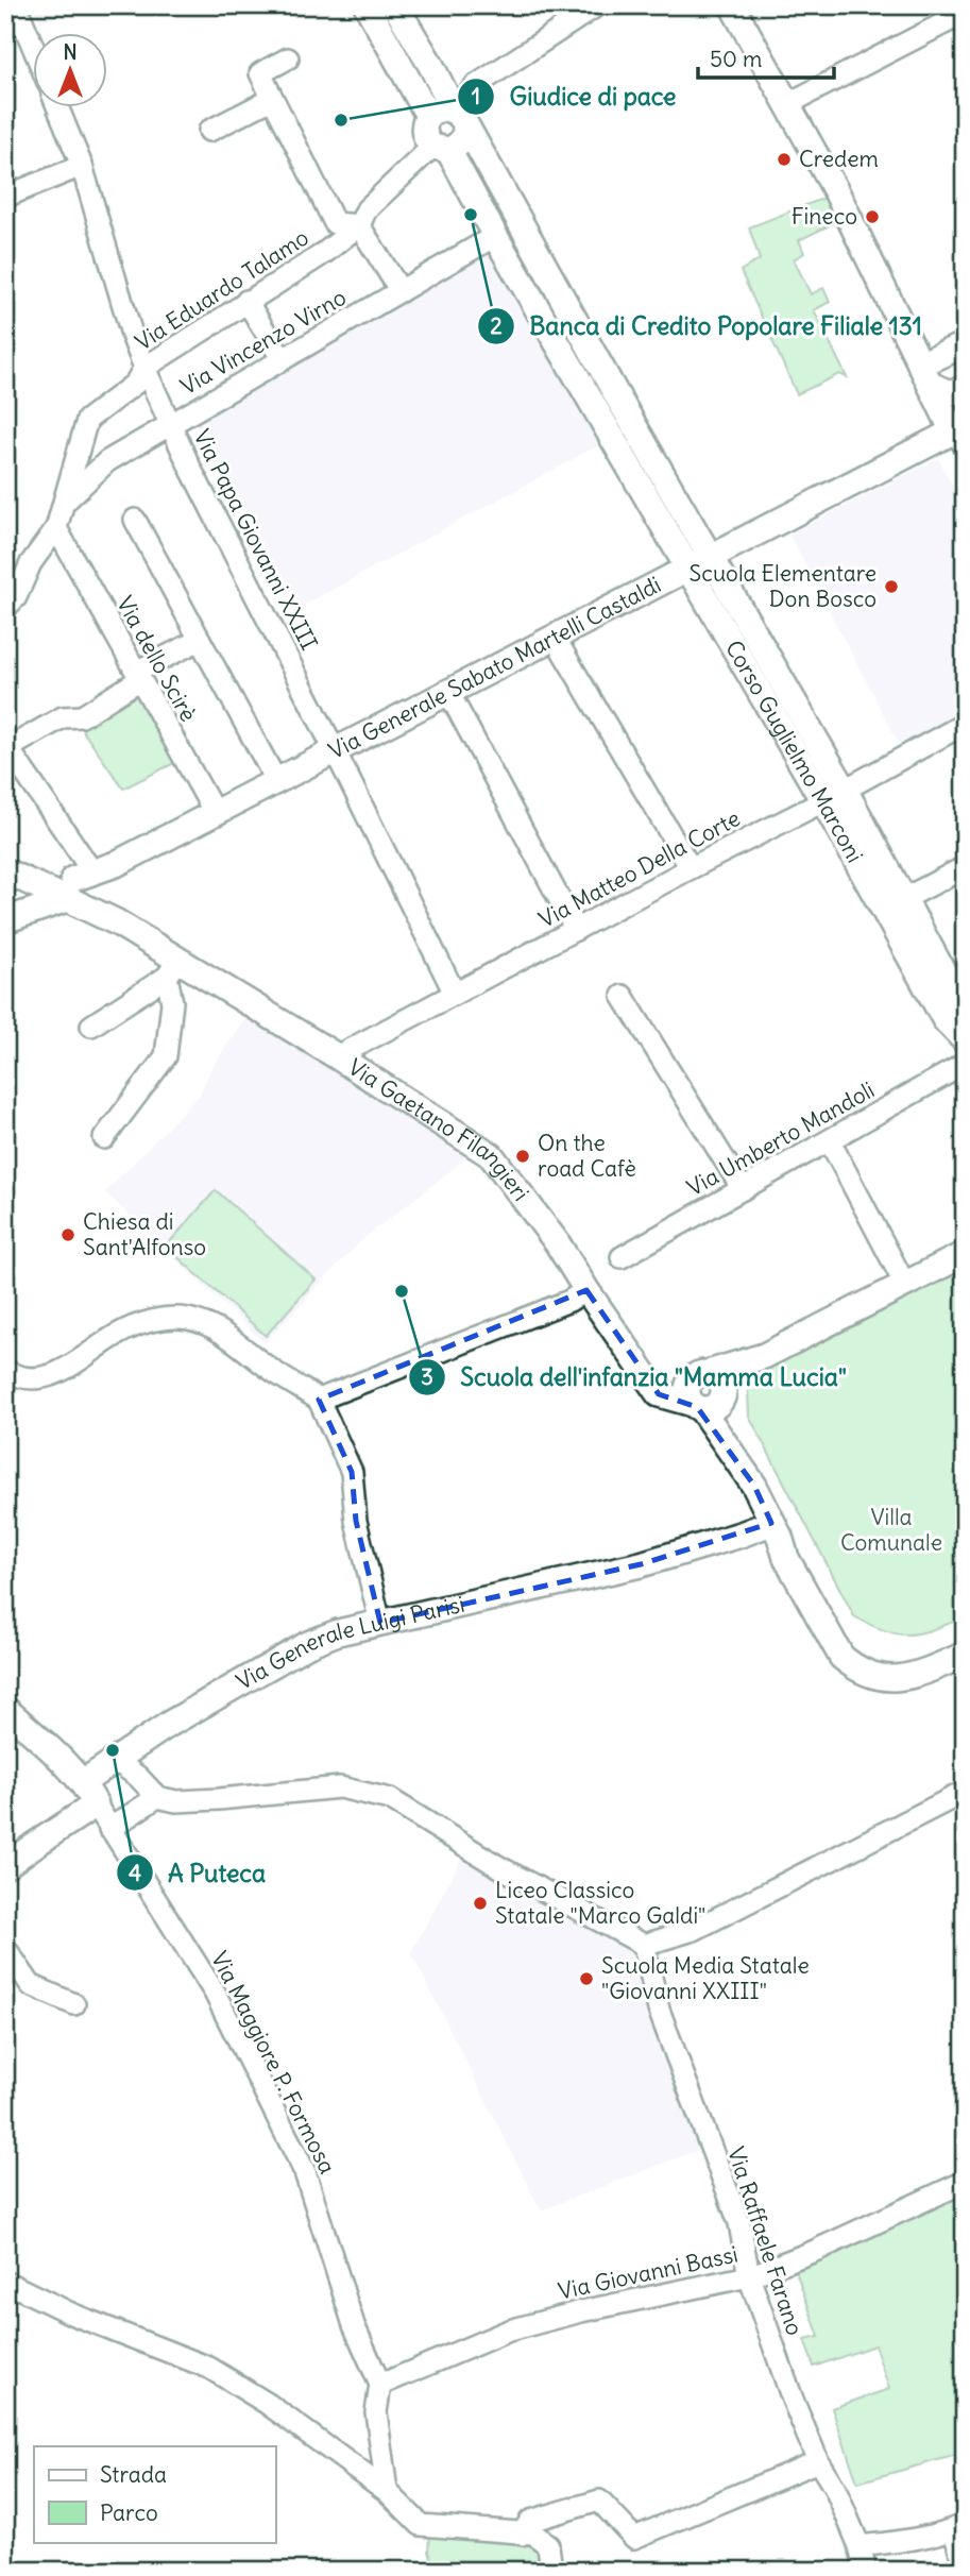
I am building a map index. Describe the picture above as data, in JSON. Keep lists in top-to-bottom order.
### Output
{
  "streets": {
    "street": [
      "Via Eduardo Talamo",
      "Via Vincenzo Virno",
      "Via Papa Giovanni XXIII",
      "Via dello Scirè",
      "Via Generale Sabato Martelli Castaldi",
      "Corso Guglielmo Marconi",
      "Via Matteo Della Corte",
      "Via Gaetano Filangieri",
      "Via Umberto Mandoli",
      "Via Generale Luigi Parisi",
      "Via Maggiore P. Formosa",
      "Via Raffaele Farano",
      "Via Giovanni Bassi"
    ]
  },
  "crossings": [
    ["Via Eduardo Talamo", "Via Vincenzo Virno"],
    ["Via Eduardo Talamo", "Via Papa Giovanni XXIII"],
    ["Via Eduardo Talamo", "Via dello Scirè"],
    ["Via Eduardo Talamo", "Corso Guglielmo Marconi"],
    ["Via Vincenzo Virno", "Via Papa Giovanni XXIII"],
    ["Via Vincenzo Virno", "Corso Guglielmo Marconi"],
    ["Via Papa Giovanni XXIII", "Via Generale Sabato Martelli Castaldi"],
    ["Via Papa Giovanni XXIII", "Via Matteo Della Corte"],
    ["Via dello Scirè", "Via Generale Sabato Martelli Castaldi"],
    ["Via Generale Sabato Martelli Castaldi", "Corso Guglielmo Marconi"],
    ["Via Generale Sabato Martelli Castaldi", "Via Gaetano Filangieri"],
    ["Corso Guglielmo Marconi", "Via Matteo Della Corte"],
    ["Via Matteo Della Corte", "Via Gaetano Filangieri"],
    ["Via Maggiore P. Formosa", "Via Giovanni Bassi"],
    ["Via Raffaele Farano", "Via Giovanni Bassi"]
  ],
  "parks": ["Villa Comunale"],
  "places": [
    "Giudice di pace",
    "Credem",
    "Banca di Credito Popolare Filiale 131",
    "Fineco",
    "Scuola Elementare Don Bosco",
    "On the road Cafè",
    "Chiesa di Sant'Alfonso",
    "Scuola dell'infanzia \"Mamma Lucia\"",
    "A Puteca",
    "Liceo Classico Statale \"Marco Galdi\"",
    "Scuola Media Statale \"Giovanni XXIII\""
  ],
  "legend": ["Strada", "Parco"],
  "scale_bar": "50 m",
  "north": "top"
}
